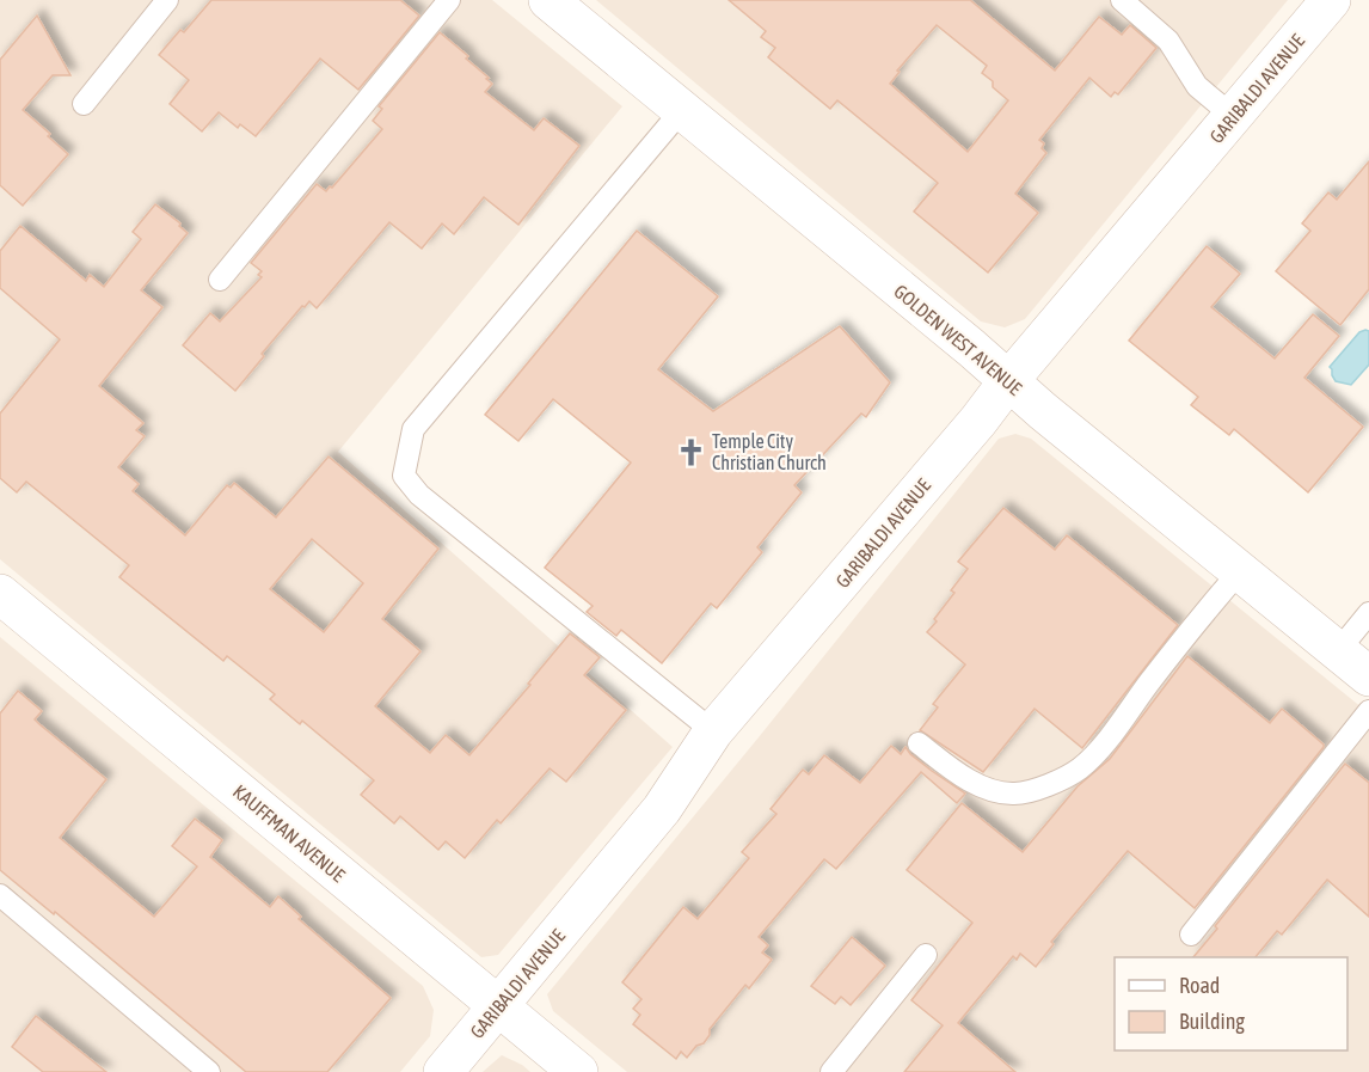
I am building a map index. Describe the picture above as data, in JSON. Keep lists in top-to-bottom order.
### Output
{
  "streets": {
    "street": ["GARIBALDI AVENUE", "GOLDEN WEST AVENUE", "KAUFFMAN AVENUE"]
  },
  "crossings": [
    ["GARIBALDI AVENUE", "GOLDEN WEST AVENUE"],
    ["GARIBALDI AVENUE", "KAUFFMAN AVENUE"]
  ],
  "places": {
    "church": ["Temple City Christian Church"]
  },
  "legend": ["Road", "Building"]
}
